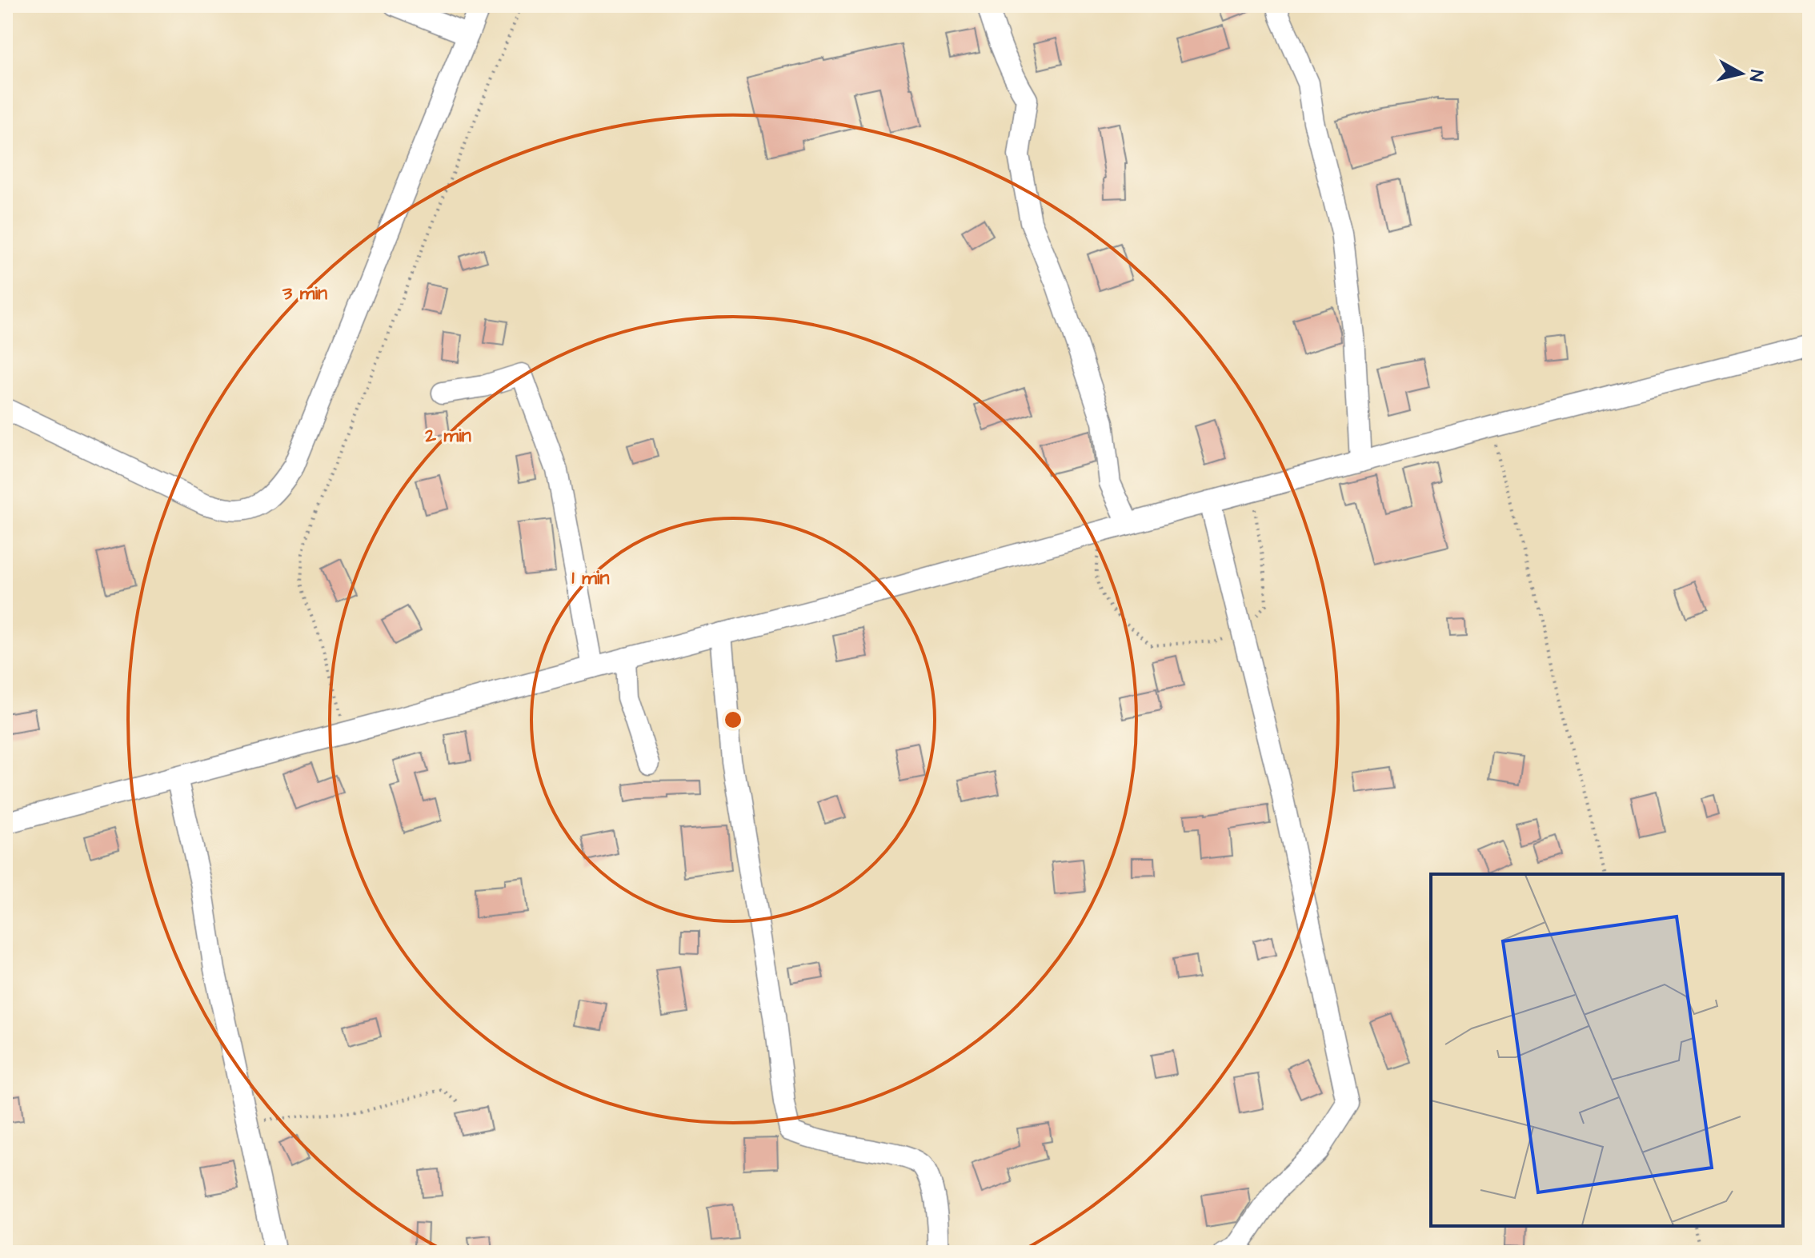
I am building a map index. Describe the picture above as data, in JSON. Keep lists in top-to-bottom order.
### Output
{
  "north": "right",
  "rings": ["3 min", "2 min", "1 min"]
}
